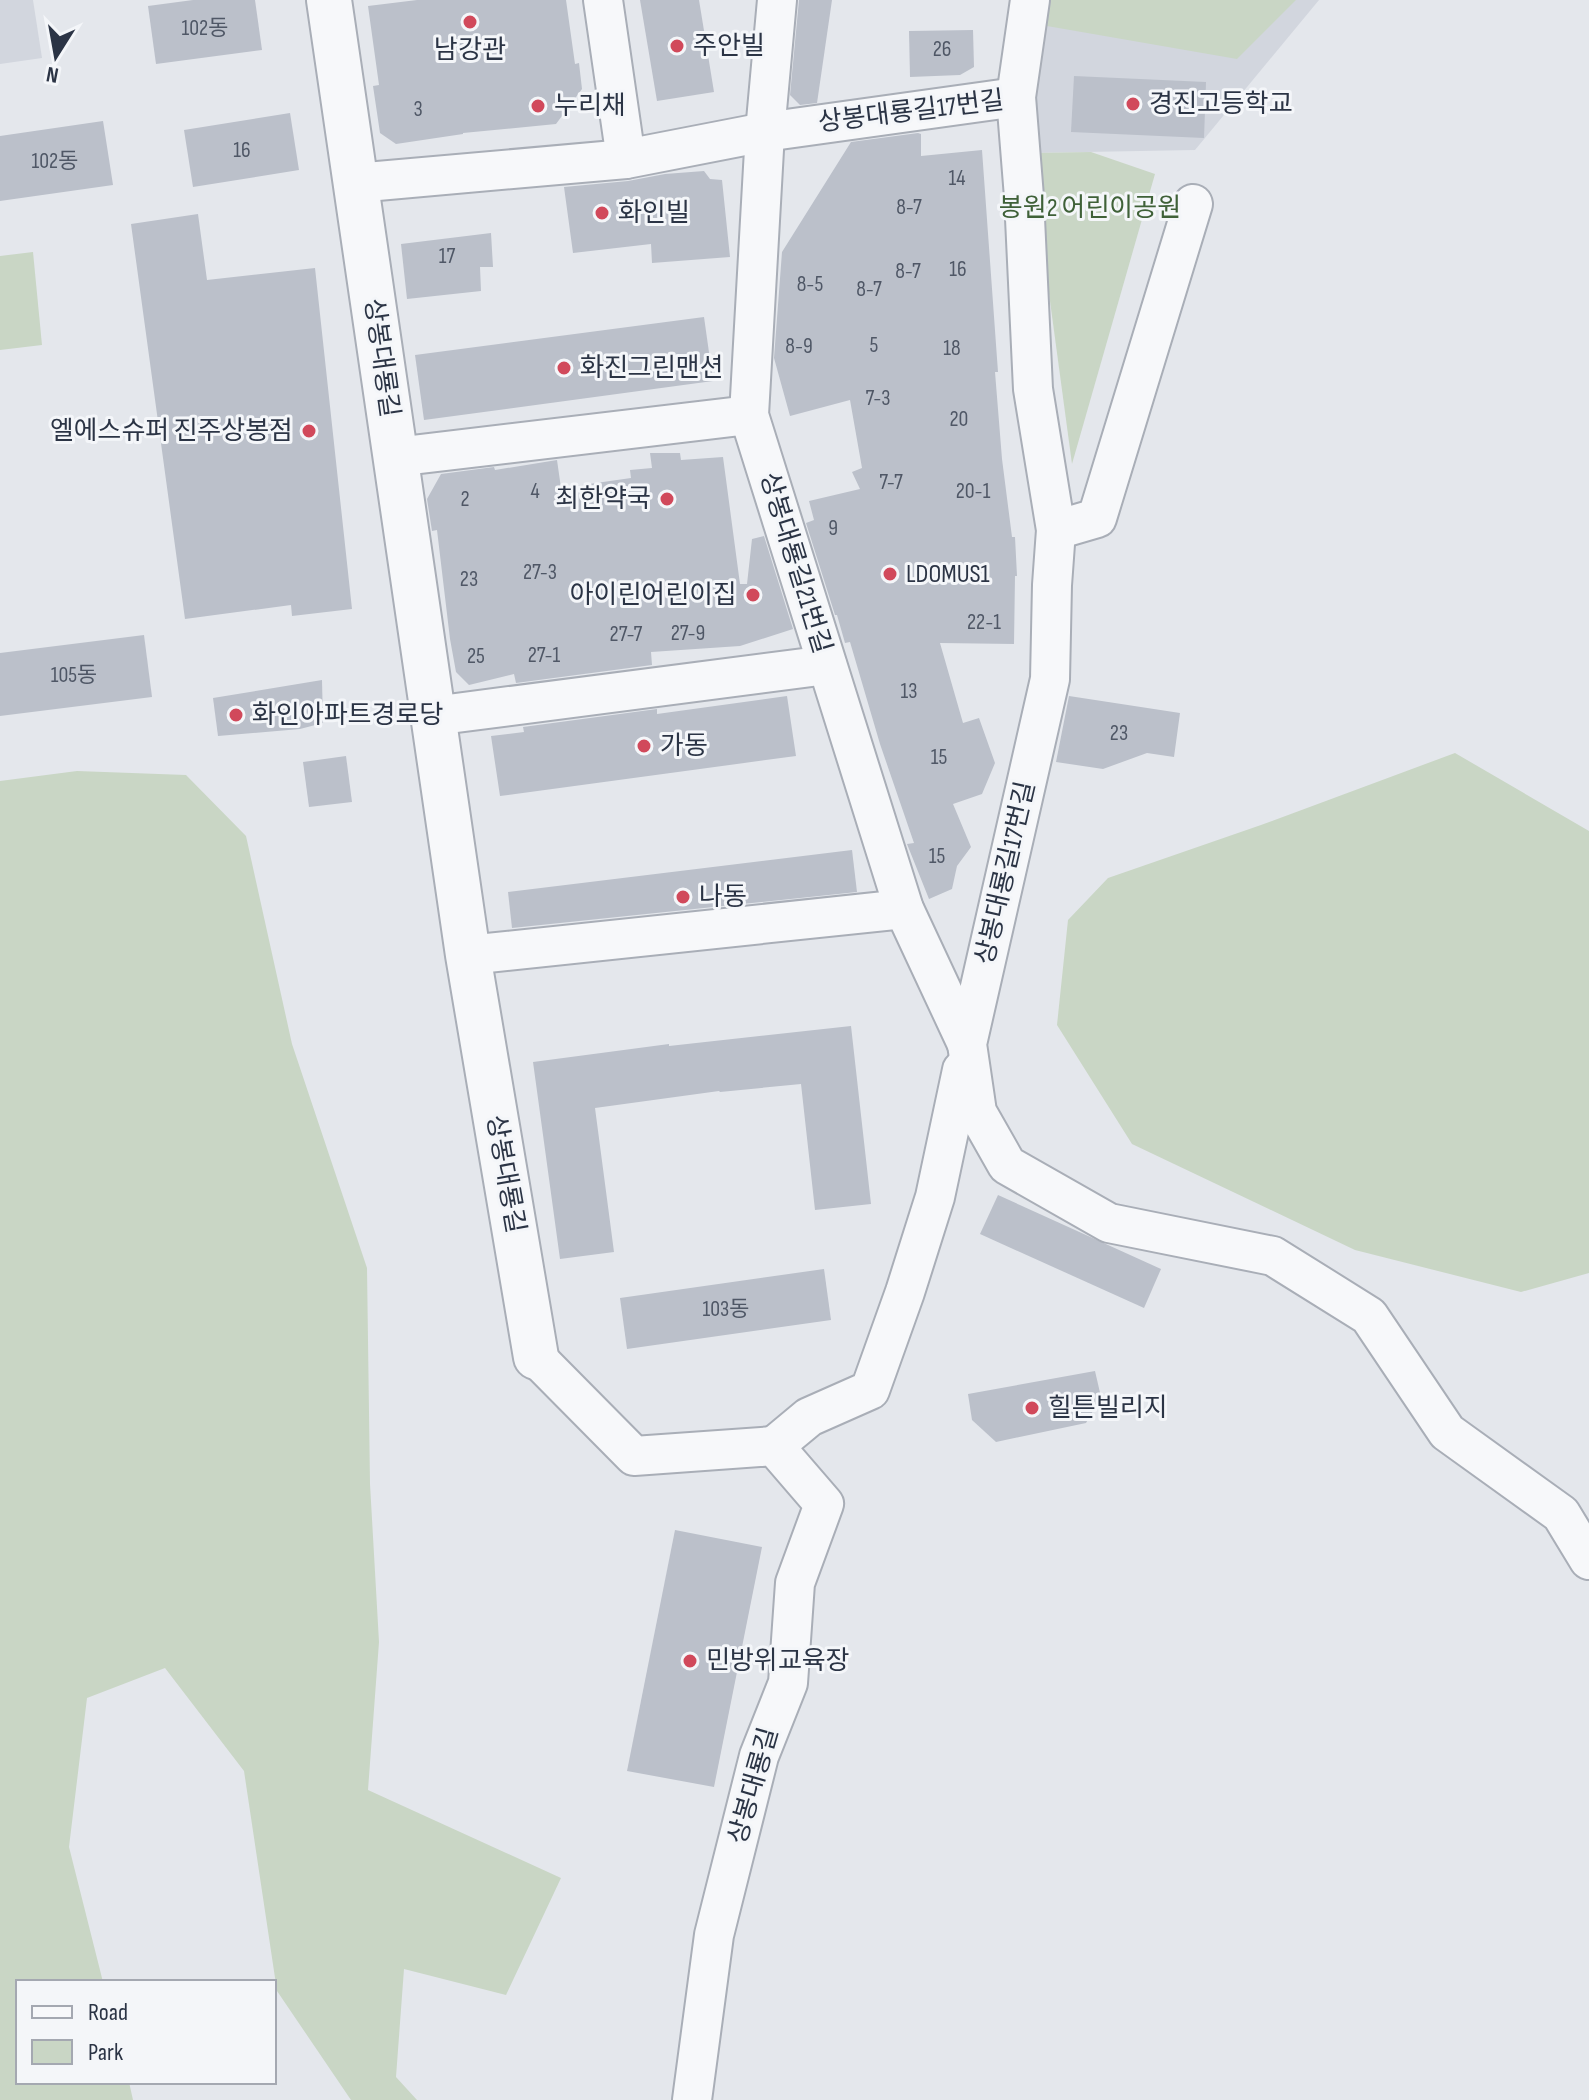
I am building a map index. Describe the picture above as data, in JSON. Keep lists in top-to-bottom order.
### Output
{
  "streets": {
    "street": ["상봉대룡길17번길", "상봉대룡길", "상봉대룡길21번길"]
  },
  "crossings": [
    ["상봉대룡길17번길", "상봉대룡길"],
    ["상봉대룡길17번길", "상봉대룡길21번길"]
  ],
  "parks": ["봉원2 어린이공원"],
  "places": [
    "남강관",
    "주안빌",
    "경진고등학교",
    "누리채",
    "화인빌",
    "화진그린맨션",
    "엘에스슈퍼 진주상봉점",
    "최한약국",
    "LDOMUS1",
    "아이린어린이집",
    "화인아파트경로당",
    "가동",
    "나동",
    "힐튼빌리지",
    "민방위교육장"
  ],
  "house_numbers": [
    "102동",
    "26",
    "3",
    "16",
    "102동",
    "14",
    "8-7",
    "17",
    "16",
    "8-7",
    "8-5",
    "8-7",
    "5",
    "8-9",
    "18",
    "7-3",
    "20",
    "7-7",
    "4",
    "20-1",
    "2",
    "9",
    "27-3",
    "23",
    "22-1",
    "27-9",
    "27-7",
    "27-1",
    "25",
    "105동",
    "13",
    "23",
    "15",
    "15",
    "103동"
  ],
  "legend": ["Road", "Park"],
  "north": "bottom"
}
